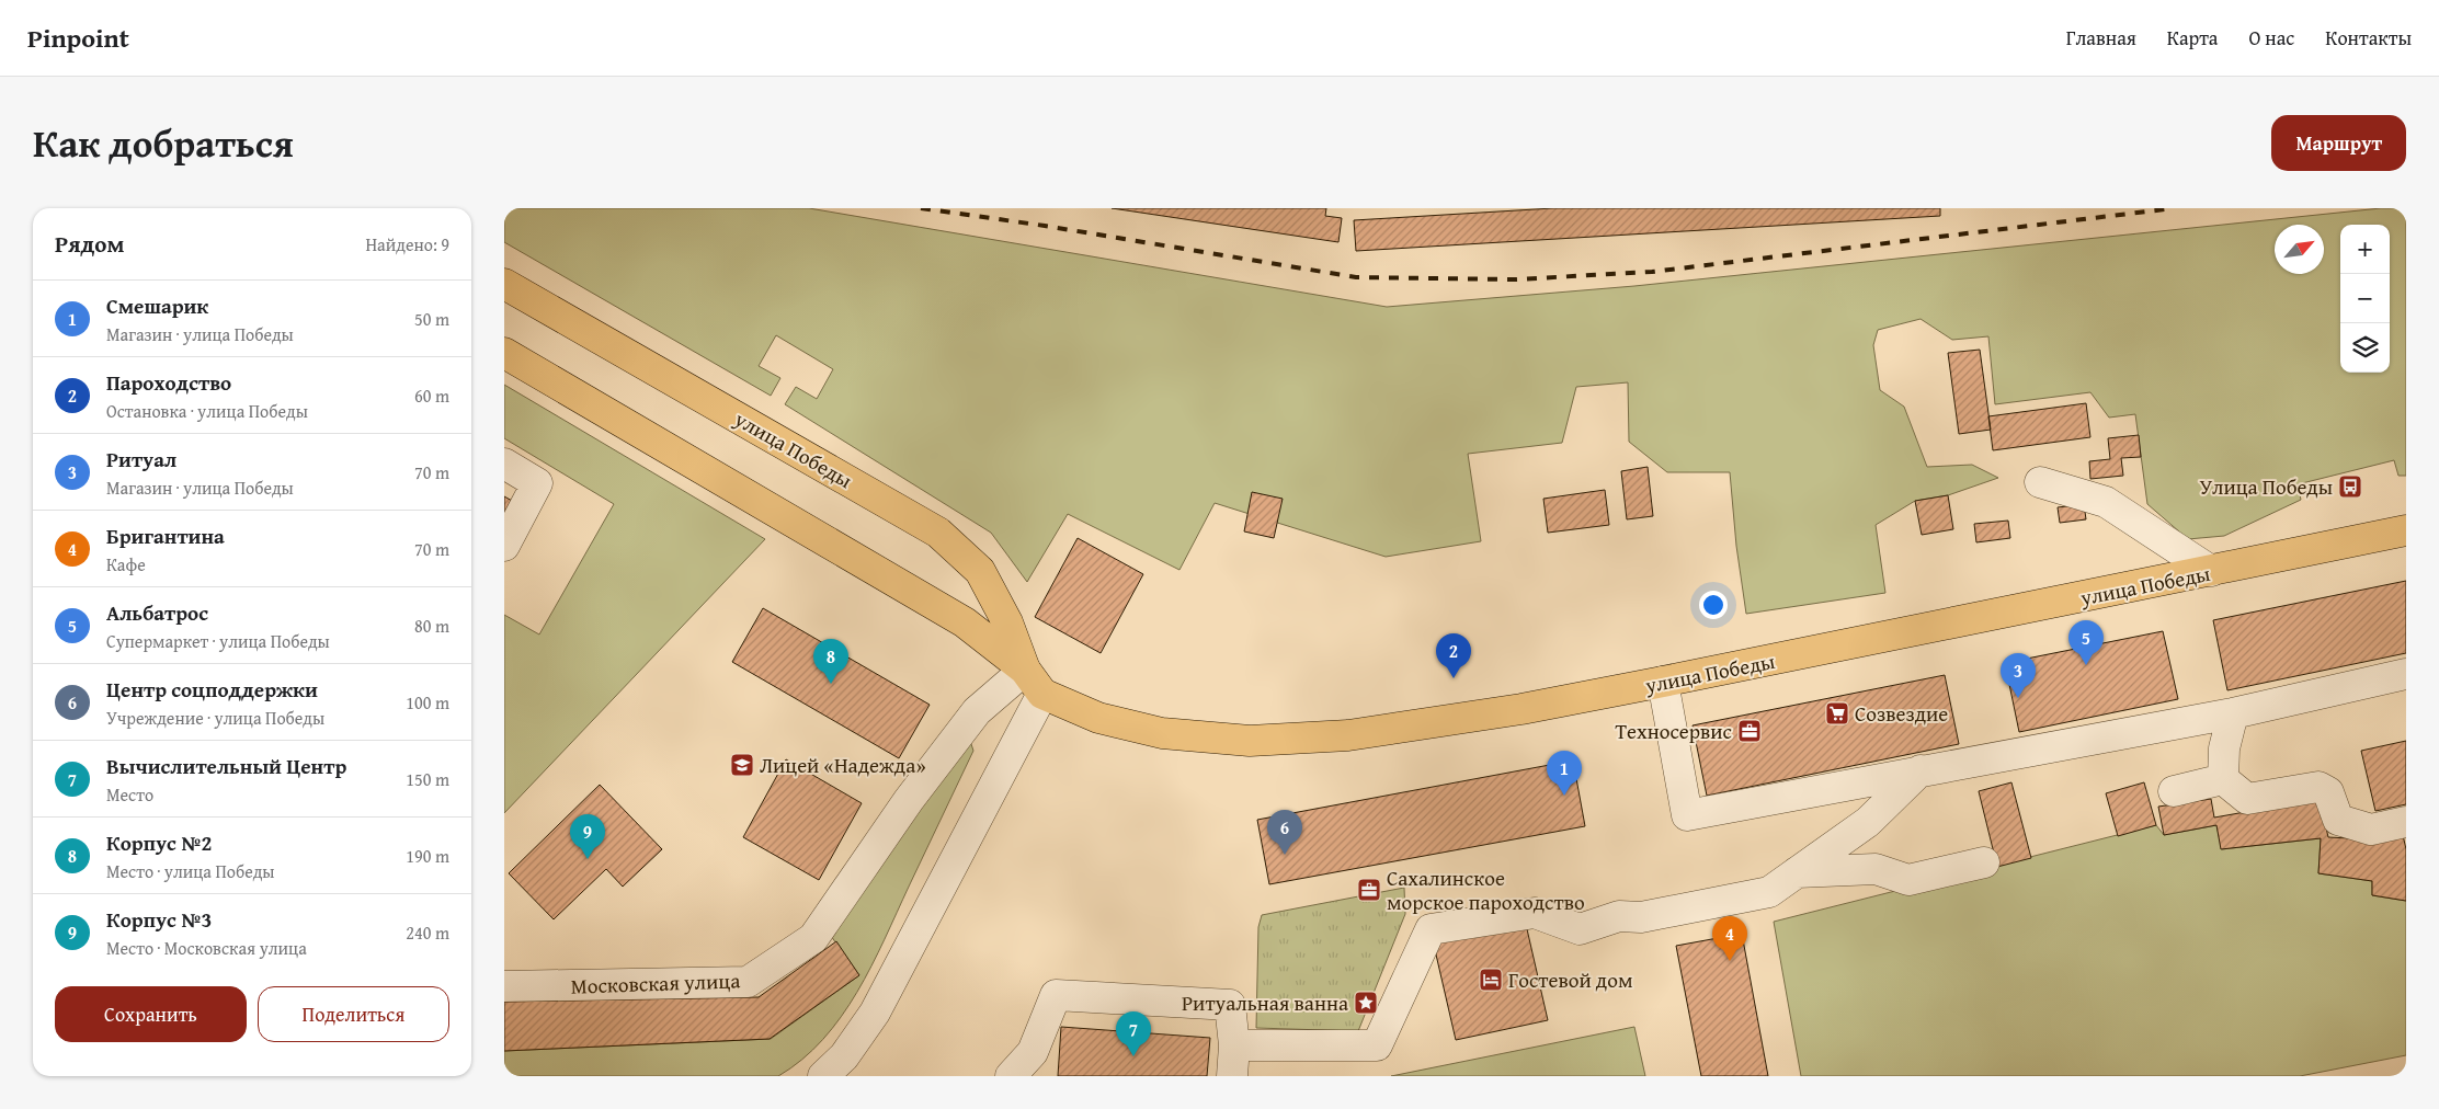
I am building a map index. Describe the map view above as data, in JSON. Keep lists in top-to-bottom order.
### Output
{
  "streets": {
    "main road": ["улица Победы"],
    "street": ["Московская улица"]
  },
  "crossings": [
    ["улица Победы", "Московская улица"]
  ],
  "places": {
    "bus stop": ["Улица Победы"],
    "supermarket": ["Созвездие"],
    "office": ["Техносервис", "Сахалинское морское пароходство"],
    "school or university": ["Лицей «Надежда»"],
    "hotel": ["Гостевой дом"],
    "place": ["Ритуальная ванна"]
  },
  "north": "top right",
  "page": {
    "header": "Pinpoint",
    "nav": [
      "Главная",
      "Карта",
      "О нас",
      "Контакты"
    ],
    "title": "Как добраться",
    "buttons": [
      "Маршрут",
      ["Сохранить", "Поделиться"]
    ],
    "heading": ["Рядом", "Найдено: 9"],
    "map_buttons": ["+", "−"],
    "list": [
      {
        "mark": "1",
        "name": "Смешарик",
        "note": "Магазин · улица Победы",
        "value": "50 m"
      },
      {
        "mark": "2",
        "name": "Пароходство",
        "note": "Остановка · улица Победы",
        "value": "60 m"
      },
      {
        "mark": "3",
        "name": "Ритуал",
        "note": "Магазин · улица Победы",
        "value": "70 m"
      },
      {
        "mark": "4",
        "name": "Бригантина",
        "note": "Кафе",
        "value": "70 m"
      },
      {
        "mark": "5",
        "name": "Альбатрос",
        "note": "Супермаркет · улица Победы",
        "value": "80 m"
      },
      {
        "mark": "6",
        "name": "Центр соцподдержки",
        "note": "Учреждение · улица Победы",
        "value": "100 m"
      },
      {
        "mark": "7",
        "name": "Вычислительный Центр",
        "note": "Место",
        "value": "150 m"
      },
      {
        "mark": "8",
        "name": "Корпус №2",
        "note": "Место · улица Победы",
        "value": "190 m"
      },
      {
        "mark": "9",
        "name": "Корпус №3",
        "note": "Место · Московская улица",
        "value": "240 m"
      }
    ],
    "pins": [
      "5",
      "2",
      "8",
      "3",
      "1",
      "6",
      "9",
      "4",
      "7"
    ]
  }
}
